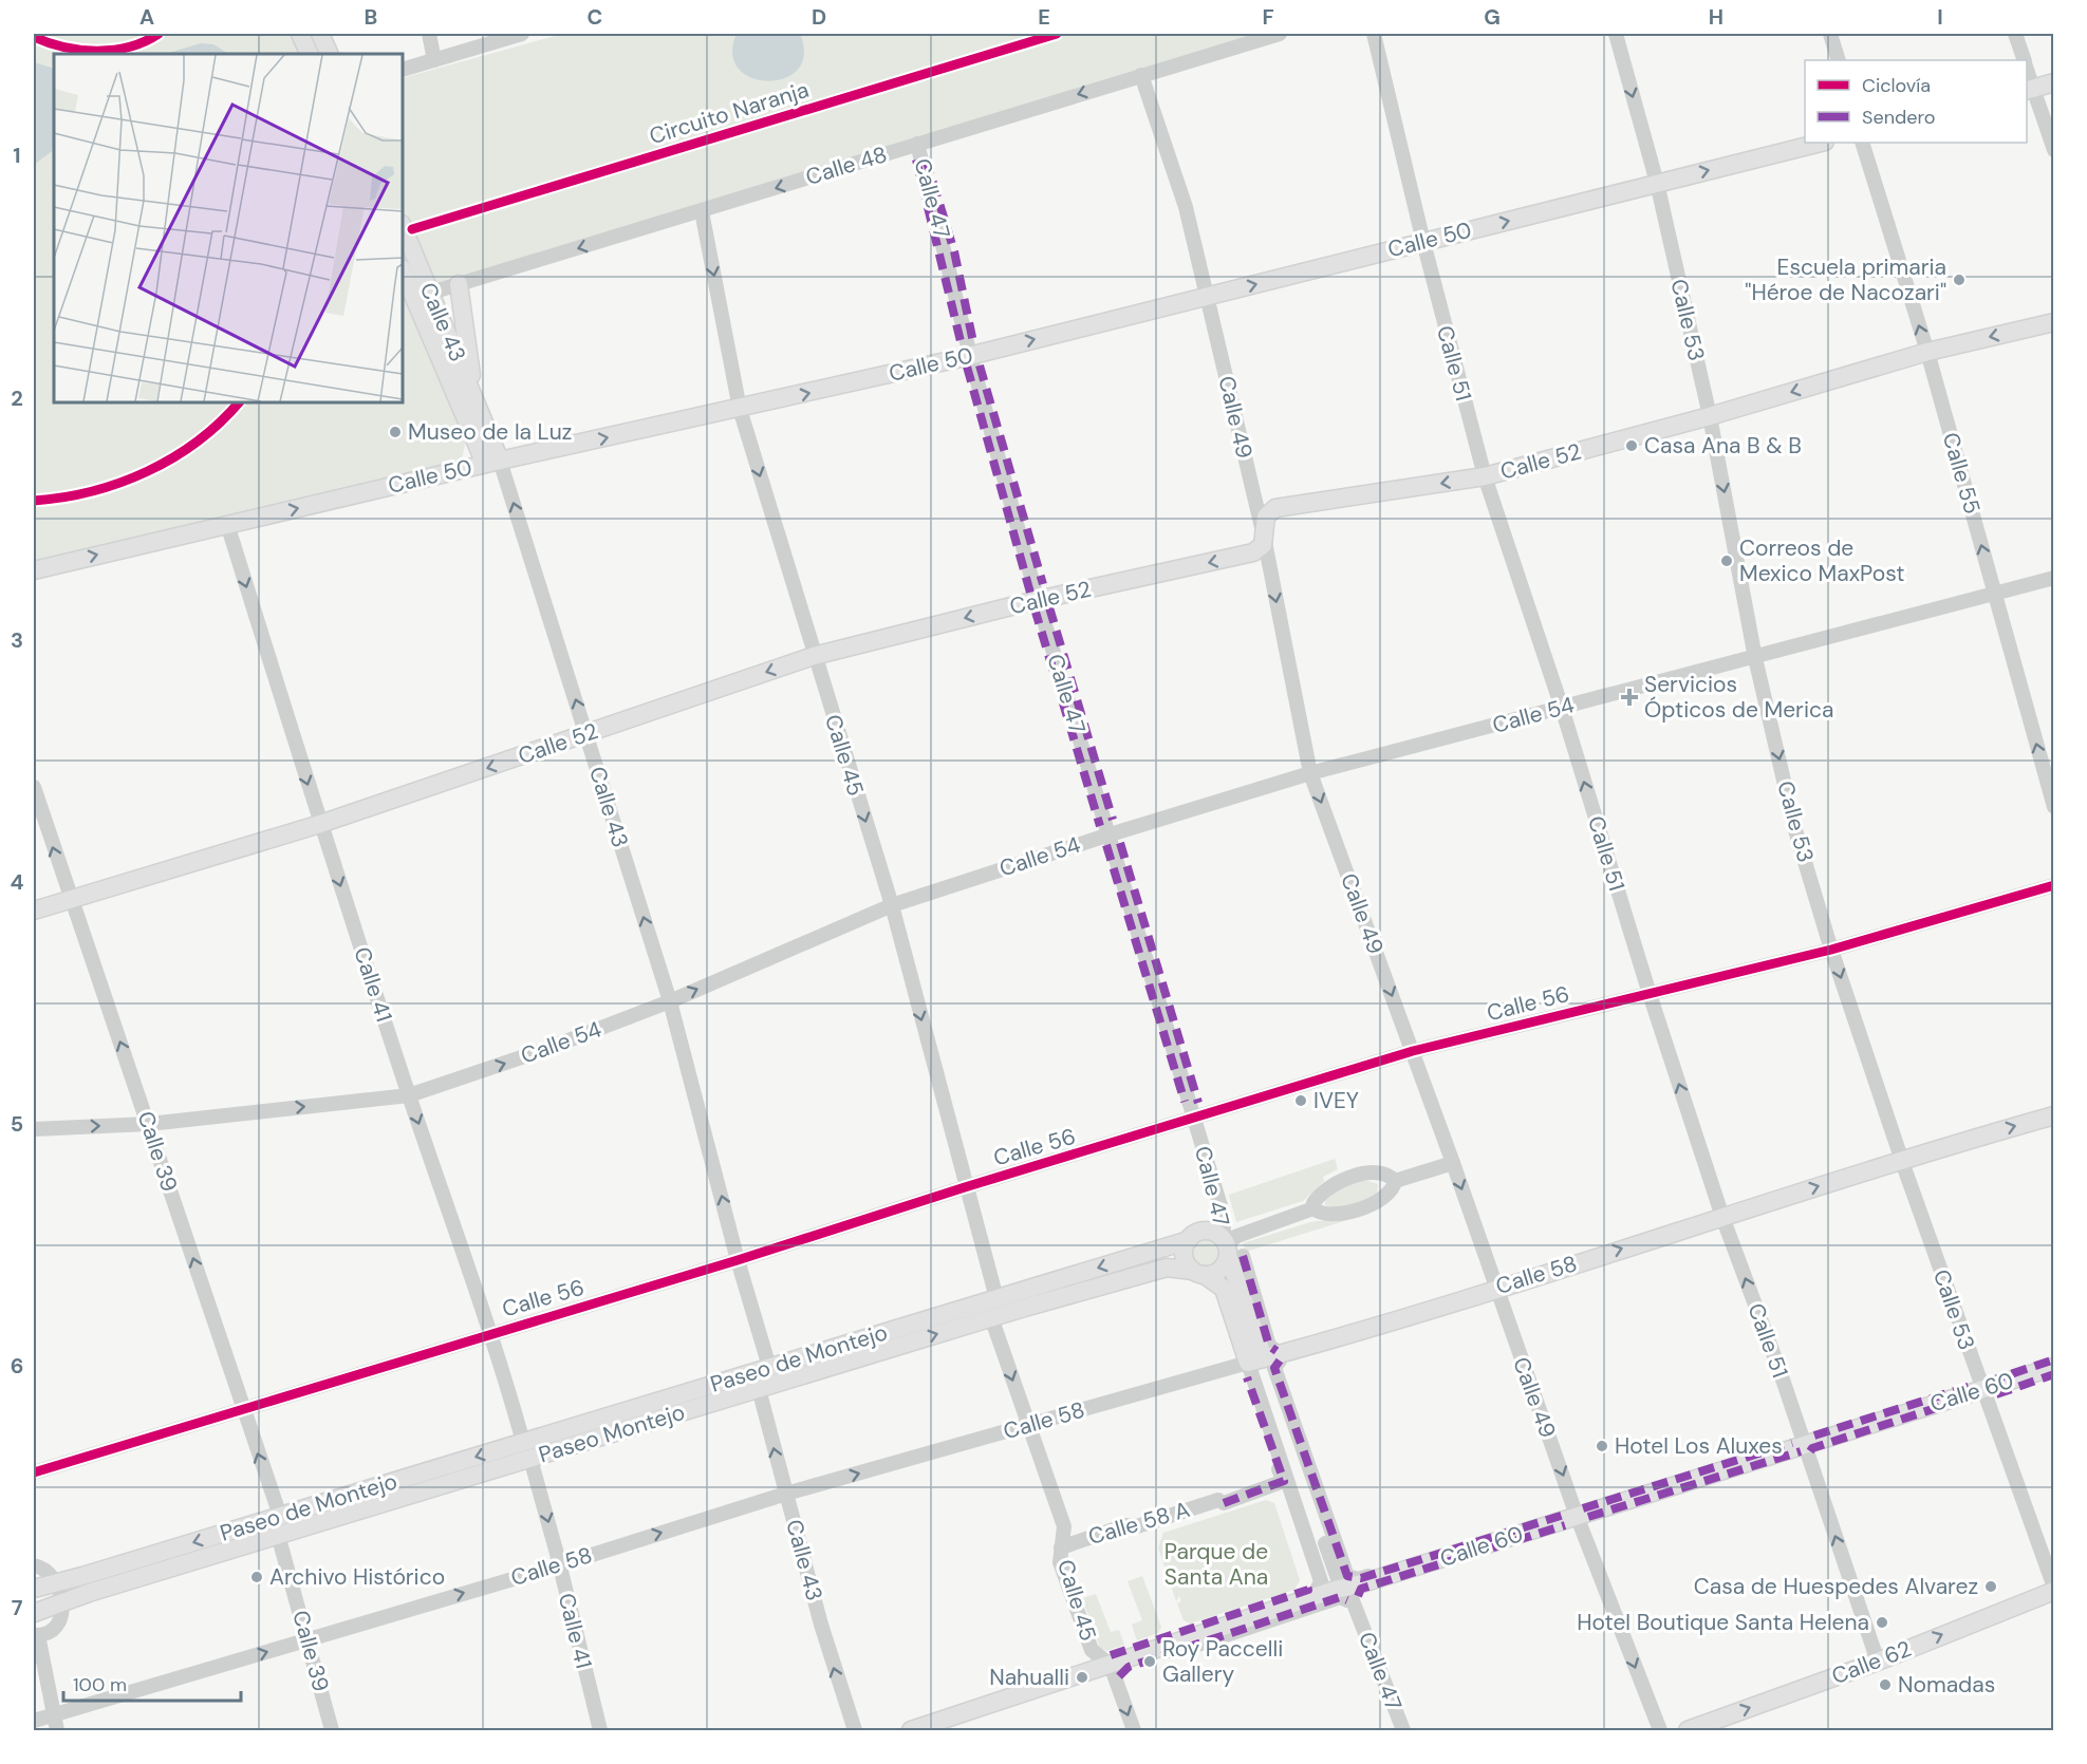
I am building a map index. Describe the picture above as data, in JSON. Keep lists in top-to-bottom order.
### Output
{
  "streets": {
    "main road": [
      "Calle 47",
      "Calle 50",
      "Calle 43",
      "Calle 52",
      "Calle 58",
      "Paseo de Montejo",
      "Calle 60",
      "Paseo Montejo",
      "Calle 62"
    ],
    "street": [
      "Calle 48",
      "Calle 53",
      "Calle 51",
      "Calle 49",
      "Calle 55",
      "Calle 54",
      "Calle 45",
      "Calle 41",
      "Calle 56",
      "Calle 39",
      "Calle 58 A"
    ],
    "cycle path": ["Circuito Naranja"]
  },
  "crossings": [
    ["Calle 48", "Calle 47"],
    ["Calle 48", "Calle 43"],
    ["Calle 48", "Calle 49"],
    ["Calle 48", "Calle 45"],
    ["Calle 47", "Calle 50"],
    ["Calle 47", "Calle 52"],
    ["Calle 47", "Calle 54"],
    ["Calle 47", "Calle 56"],
    ["Calle 47", "Calle 58"],
    ["Calle 47", "Paseo de Montejo"],
    ["Calle 47", "Calle 60"],
    ["Calle 47", "Paseo Montejo"],
    ["Calle 47", "Calle 58 A"],
    ["Calle 50", "Calle 53"],
    ["Calle 50", "Calle 43"],
    ["Calle 50", "Calle 51"],
    ["Calle 50", "Calle 49"],
    ["Calle 50", "Calle 45"],
    ["Calle 50", "Calle 41"],
    ["Calle 53", "Calle 52"],
    ["Calle 53", "Calle 54"],
    ["Calle 53", "Calle 56"],
    ["Calle 53", "Calle 58"],
    ["Calle 53", "Calle 60"],
    ["Calle 53", "Calle 62"],
    ["Calle 43", "Calle 52"],
    ["Calle 43", "Calle 54"],
    ["Calle 43", "Calle 56"],
    ["Calle 43", "Calle 58"],
    ["Calle 43", "Paseo de Montejo"],
    ["Calle 43", "Paseo Montejo"],
    ["Calle 51", "Calle 52"],
    ["Calle 51", "Calle 54"],
    ["Calle 51", "Calle 56"],
    ["Calle 51", "Calle 58"],
    ["Calle 51", "Calle 60"],
    ["Calle 51", "Calle 62"],
    ["Calle 49", "Calle 52"],
    ["Calle 49", "Calle 54"],
    ["Calle 49", "Calle 56"],
    ["Calle 49", "Calle 58"],
    ["Calle 49", "Calle 60"],
    ["Calle 52", "Calle 55"],
    ["Calle 52", "Calle 45"],
    ["Calle 52", "Calle 41"],
    ["Calle 52", "Calle 39"],
    ["Calle 55", "Calle 54"],
    ["Calle 54", "Calle 45"],
    ["Calle 54", "Calle 41"],
    ["Calle 54", "Calle 39"],
    ["Calle 45", "Calle 56"],
    ["Calle 45", "Calle 58"],
    ["Calle 45", "Paseo de Montejo"],
    ["Calle 45", "Calle 60"],
    ["Calle 45", "Paseo Montejo"],
    ["Calle 45", "Calle 58 A"],
    ["Calle 41", "Calle 56"],
    ["Calle 41", "Calle 58"],
    ["Calle 41", "Paseo de Montejo"],
    ["Calle 41", "Paseo Montejo"],
    ["Calle 56", "Calle 39"],
    ["Calle 39", "Calle 58"],
    ["Calle 39", "Paseo de Montejo"],
    ["Calle 39", "Paseo Montejo"],
    ["Calle 58", "Calle 58 A"],
    ["Paseo de Montejo", "Paseo Montejo"]
  ],
  "one_way": [
    "Calle 48",
    "Calle 50",
    "Calle 53",
    "Calle 43",
    "Calle 51",
    "Calle 49",
    "Calle 52",
    "Calle 55",
    "Calle 54",
    "Calle 45",
    "Calle 41",
    "Calle 39",
    "Calle 58",
    "Paseo de Montejo",
    "Calle 62"
  ],
  "parks": ["Parque de Santa Ana"],
  "places": {
    "other": [
      "Escuela primaria \"Héroe de Nacozari\"",
      "Museo de la Luz",
      "Casa Ana B & B",
      "Correos de Mexico MaxPost",
      "IVEY",
      "Hotel Los Aluxes",
      "Archivo Histórico",
      "Casa de Huespedes Alvarez",
      "Hotel Boutique Santa Helena",
      "Roy Paccelli Gallery",
      "Nahualli",
      "Nomadas"
    ],
    "health": ["Servicios Ópticos de Merica"]
  },
  "legend": ["Ciclovía", "Sendero"],
  "scale_bar": "100 m",
  "grid": {
    "columns": [
      "A",
      "B",
      "C",
      "D",
      "E",
      "F",
      "G",
      "H",
      "I"
    ],
    "rows": [
      "1",
      "2",
      "3",
      "4",
      "5",
      "6",
      "7"
    ]
  }
}
